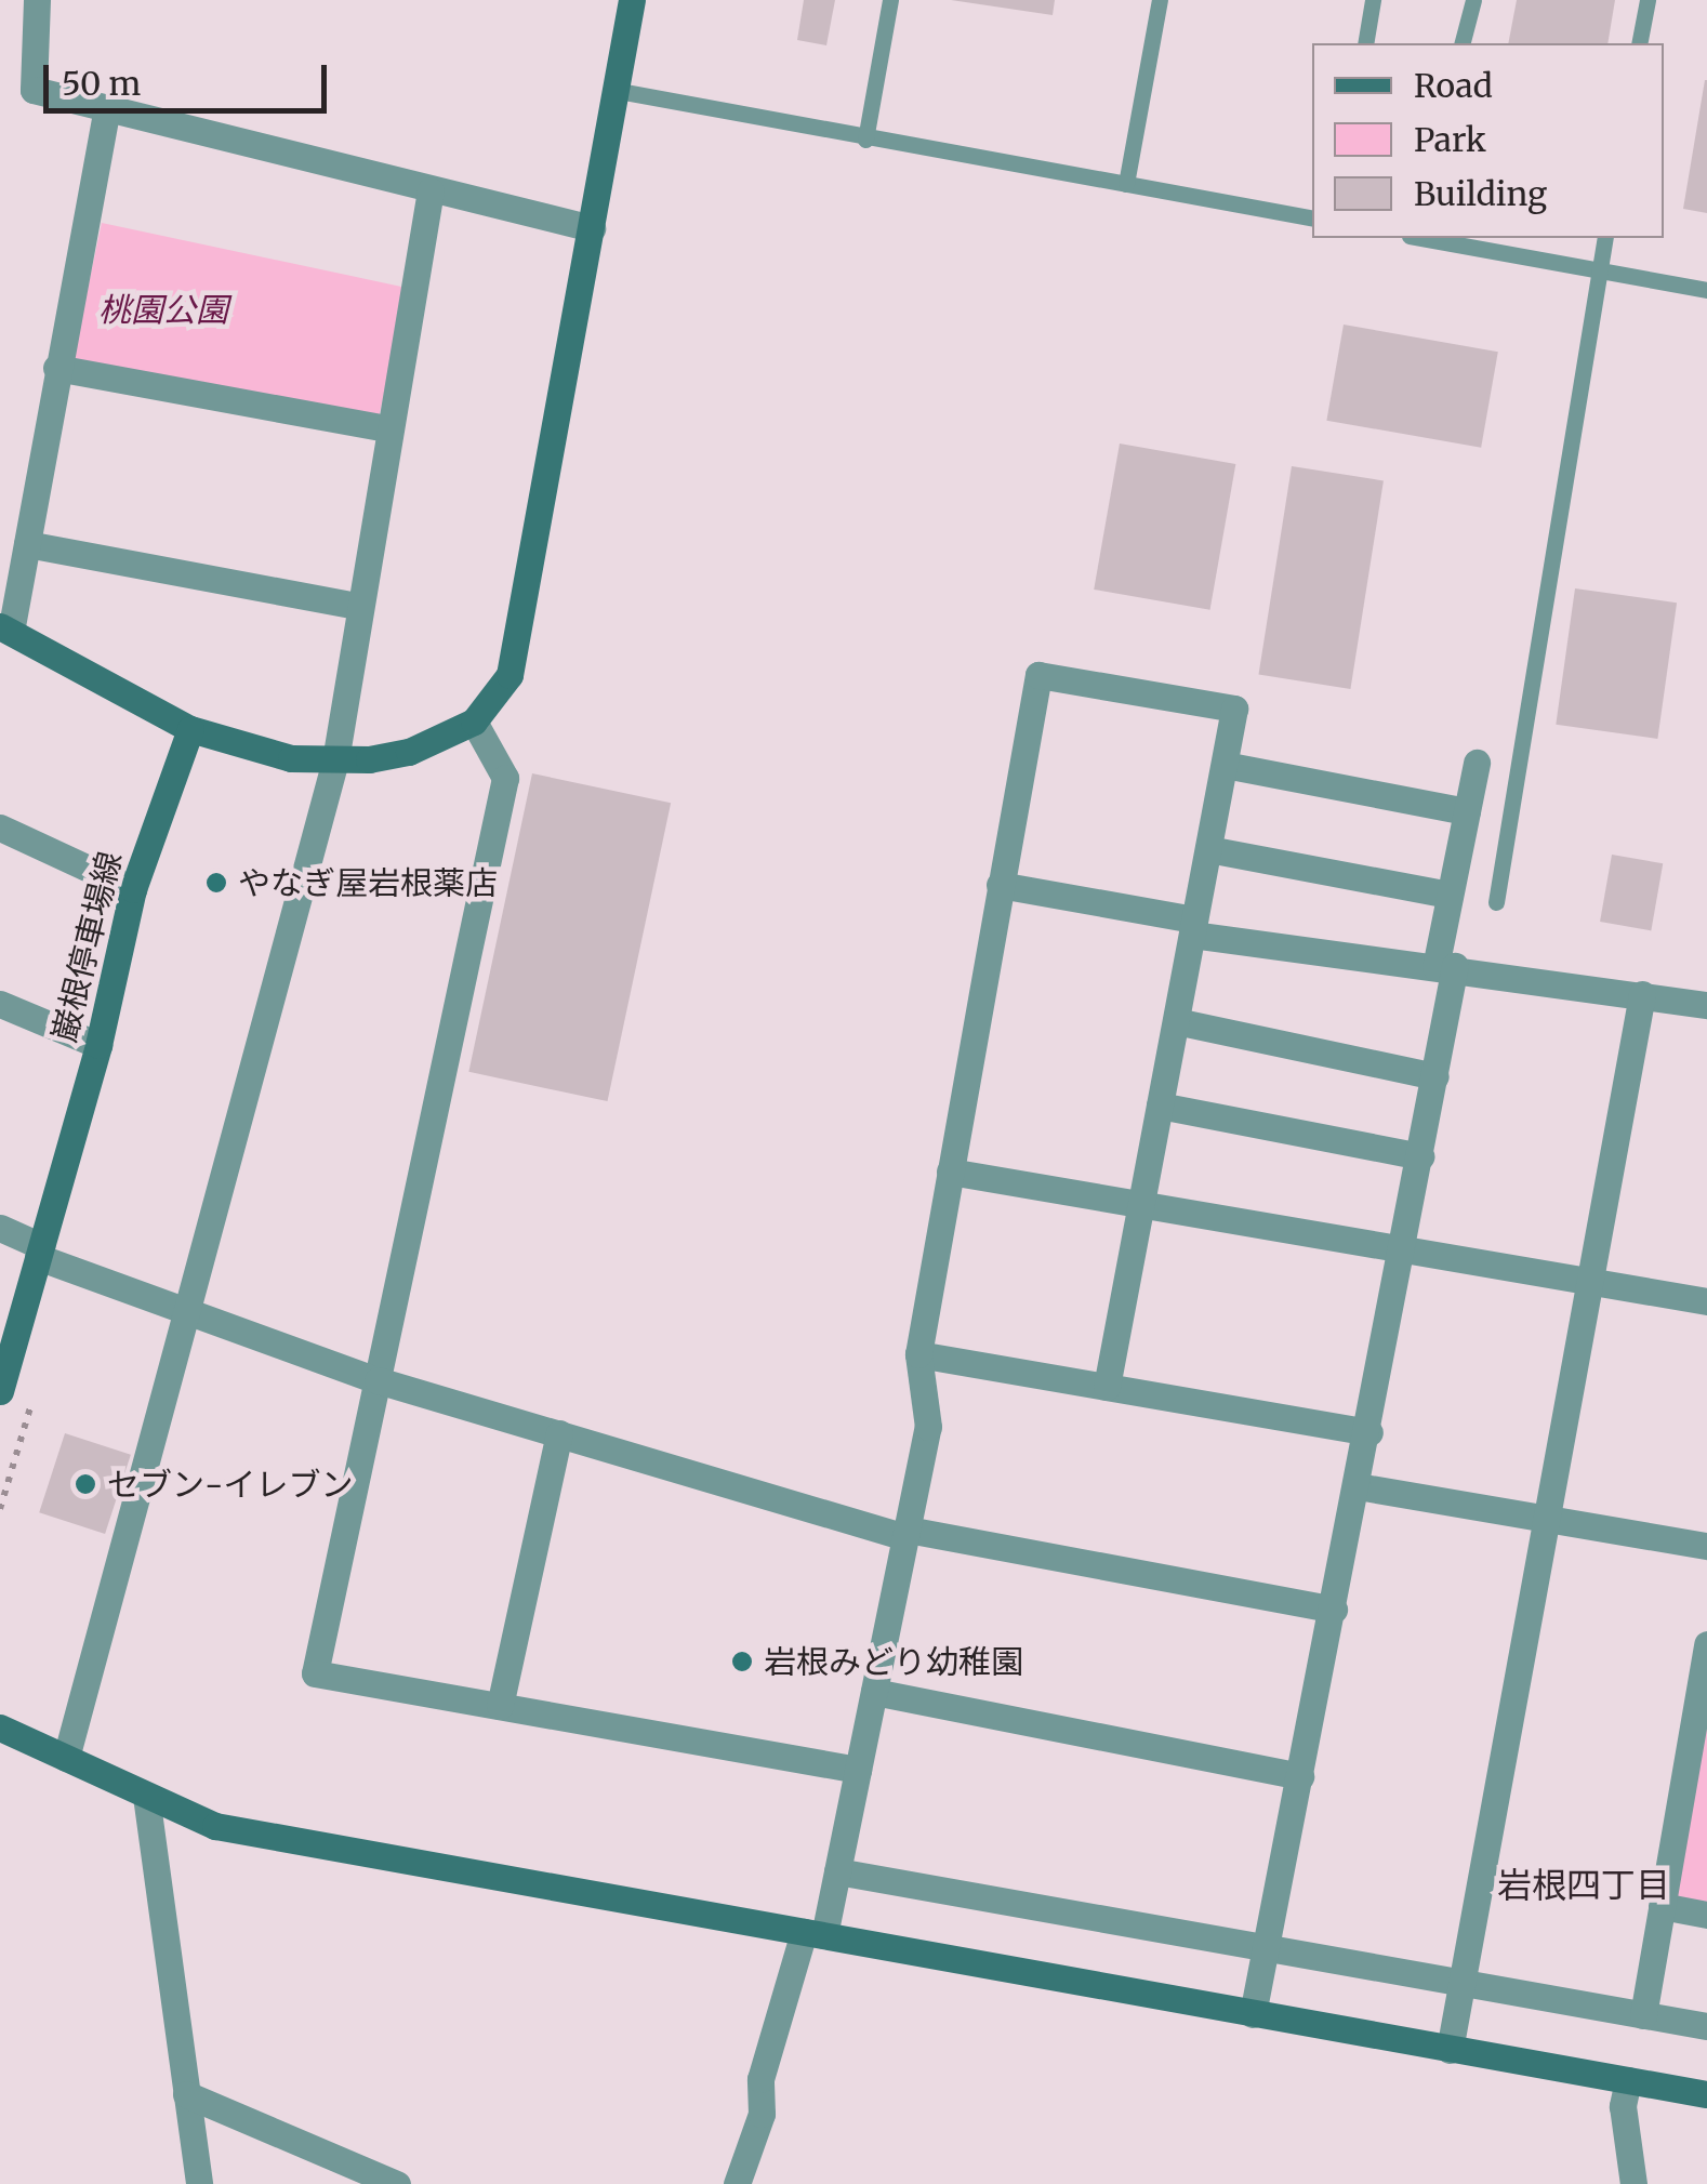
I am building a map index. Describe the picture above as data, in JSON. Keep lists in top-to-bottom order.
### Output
{
  "streets": {
    "street": ["巌根停車場線"]
  },
  "districts": ["岩根四丁目"],
  "parks": ["桃園公園"],
  "places": ["やなぎ屋岩根薬店", "セブン-イレブン", "岩根みどり幼稚園"],
  "legend": ["Road", "Park", "Building"],
  "scale_bar": "50 m"
}
